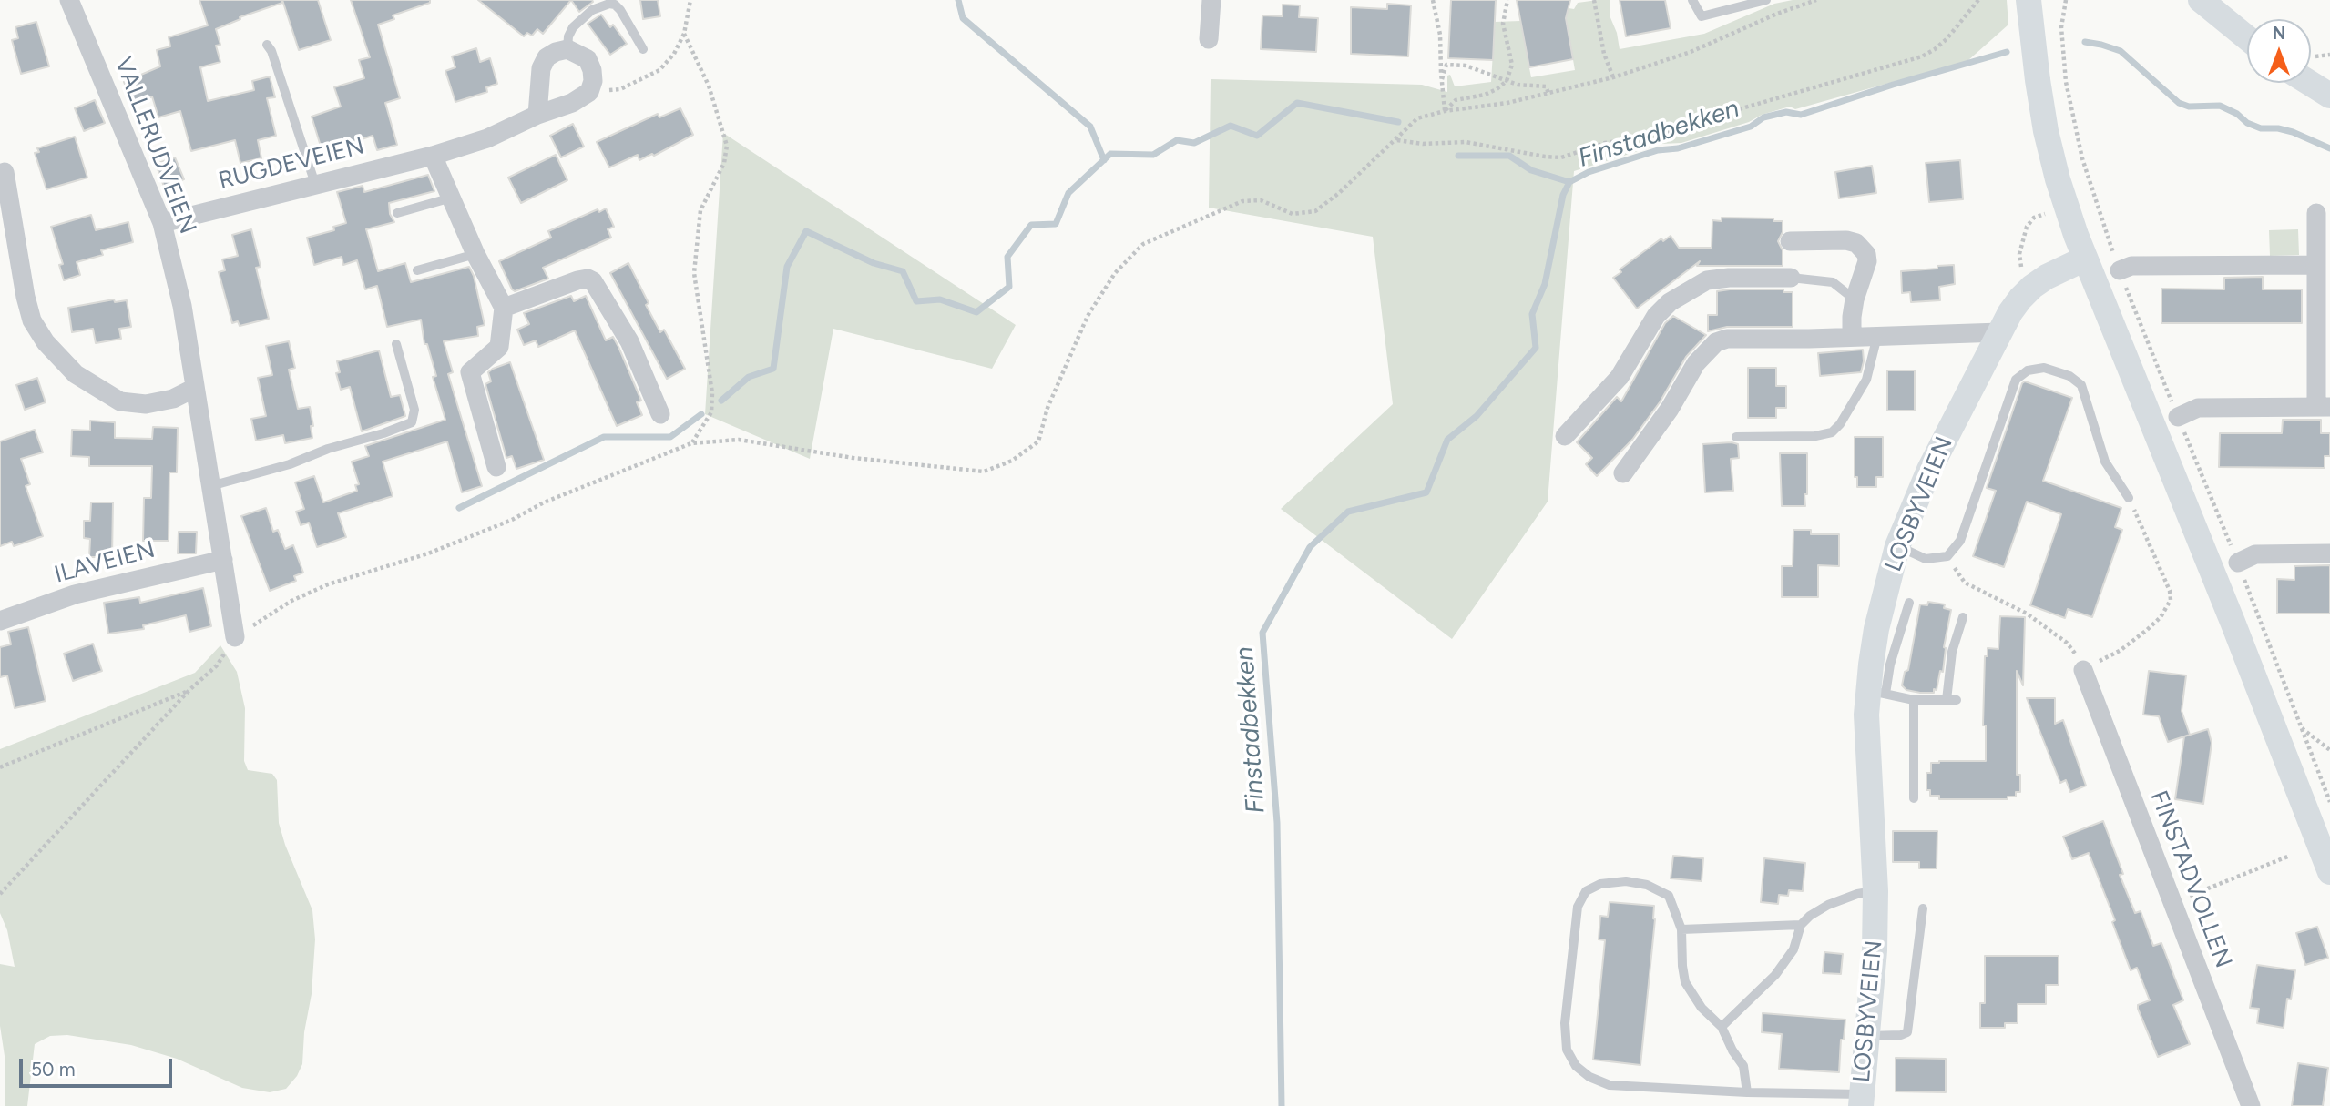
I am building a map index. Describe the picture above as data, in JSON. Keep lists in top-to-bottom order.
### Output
{
  "streets": {
    "main road": ["LOSBYVEIEN"],
    "street": [
      "VALLERUDVEIEN",
      "RUGDEVEIEN",
      "ILAVEIEN",
      "FINSTADVOLLEN"
    ]
  },
  "crossings": [
    ["VALLERUDVEIEN", "RUGDEVEIEN"],
    ["VALLERUDVEIEN", "ILAVEIEN"]
  ],
  "water": ["Finstadbekken"],
  "scale_bar": "50 m",
  "north": "top"
}
